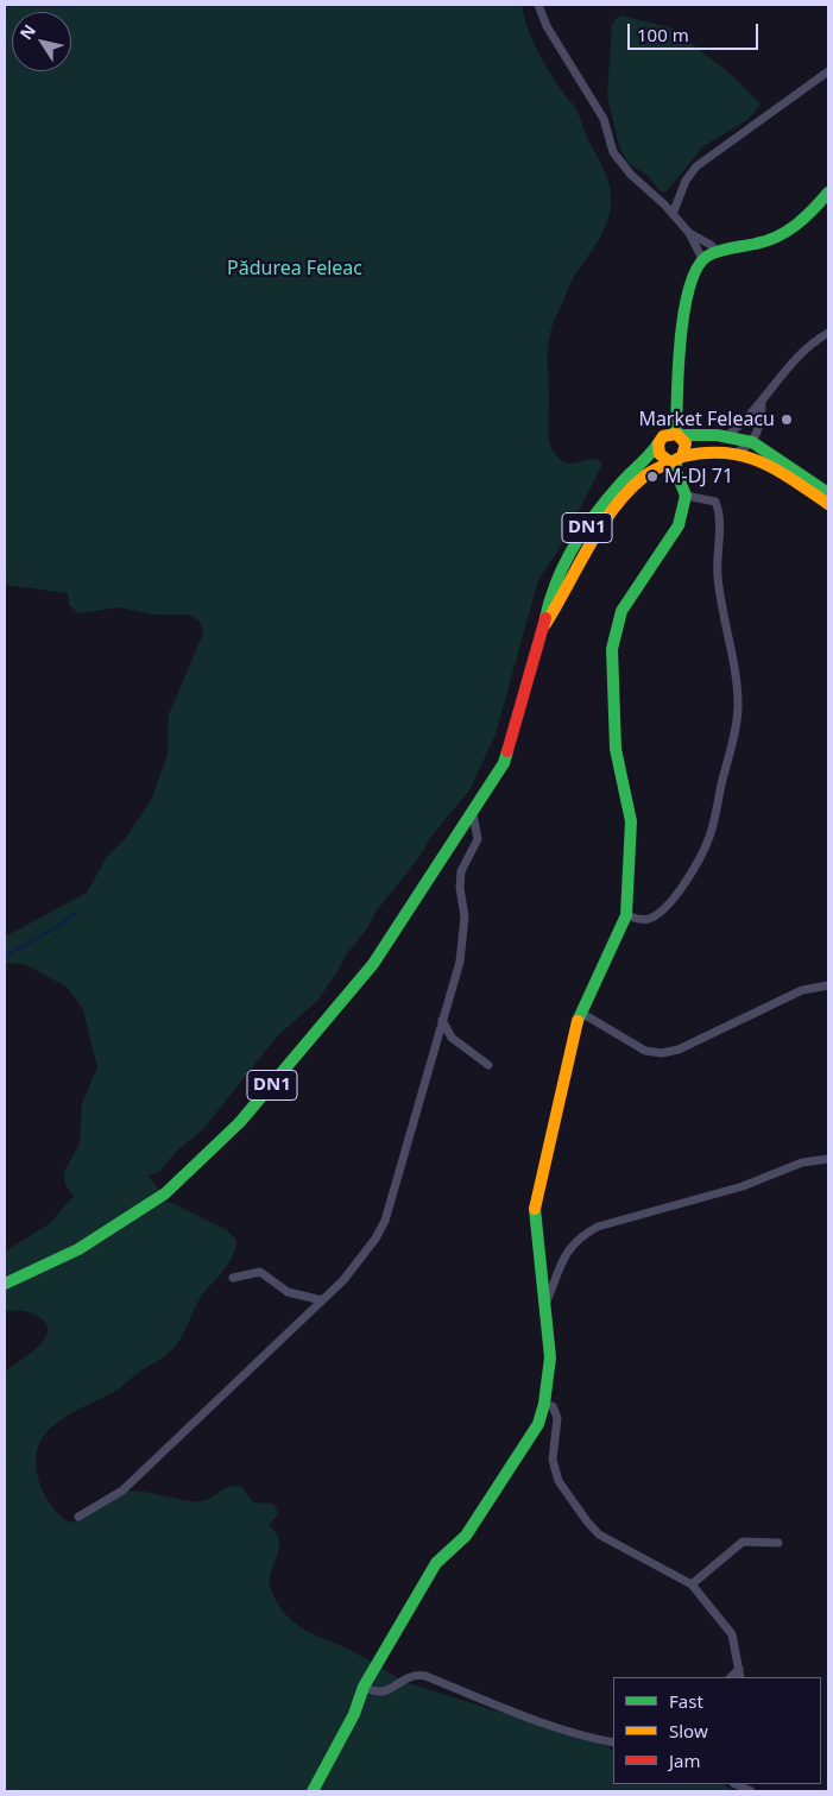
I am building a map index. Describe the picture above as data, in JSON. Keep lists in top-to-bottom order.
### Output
{
  "streets": {
    "street": ["DN1"]
  },
  "parks": ["Pădurea Feleac"],
  "places": ["Market Feleacu", "M-DJ 71"],
  "legend": ["Fast", "Slow", "Jam"],
  "scale_bar": "100 m",
  "north": "top left"
}
